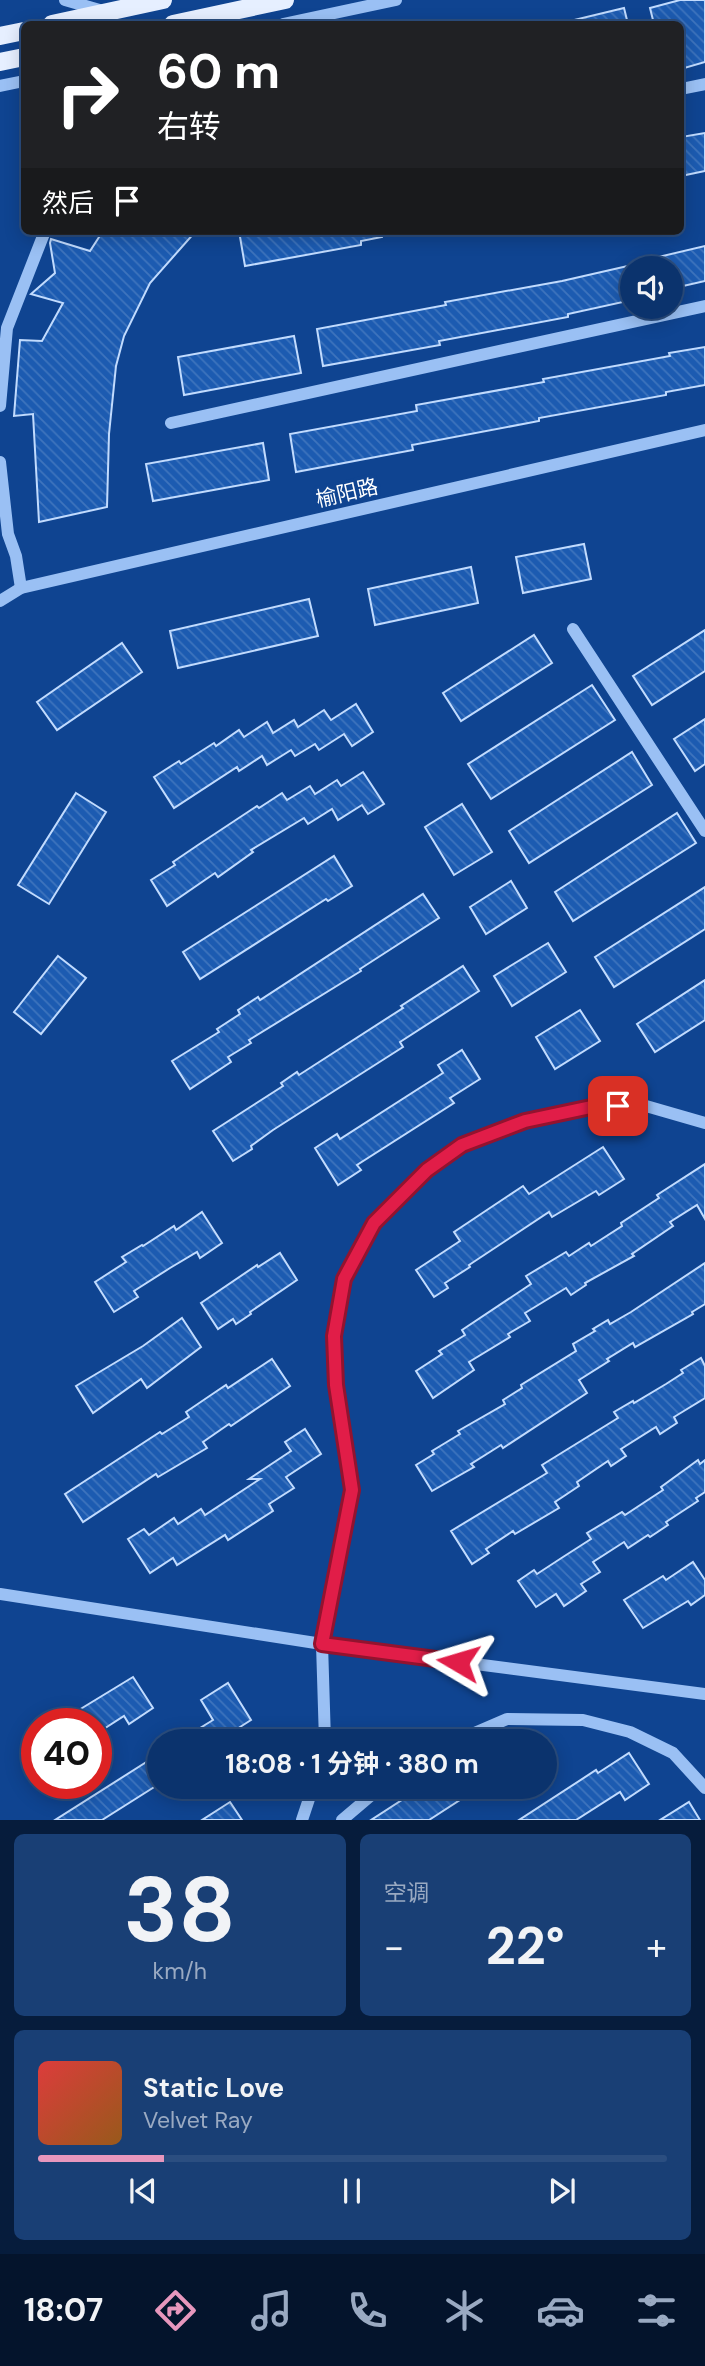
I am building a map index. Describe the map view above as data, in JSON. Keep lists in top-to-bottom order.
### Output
{
  "streets": {
    "street": ["榆阳路"]
  },
  "page": {
    "turn": ["60 m", "右转"],
    "then": "然后",
    "limit": "40",
    "trip": "18:08 · 1 分钟 · 380 m",
    "tile": [
      ["38", "km/h"],
      "空调"
    ],
    "heat": ["−", "22°", "+"],
    "song": ["Static Love", "Velvet Ray"],
    "tabs": "18:07"
  }
}
